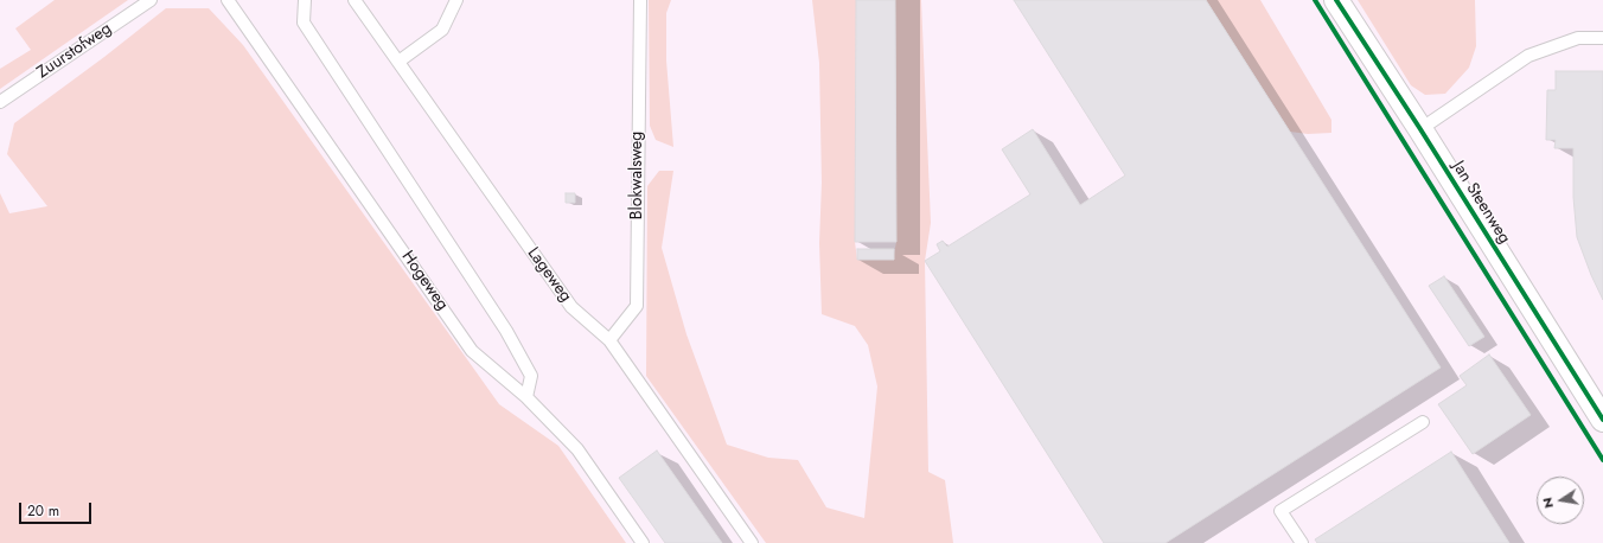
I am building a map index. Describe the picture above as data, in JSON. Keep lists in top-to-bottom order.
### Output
{
  "streets": {
    "street": ["Jan Steenweg"],
    "lane": [
      "Zuurstofweg",
      "Blokwalsweg",
      "Lageweg",
      "Hogeweg"
    ]
  },
  "crossings": [
    ["Blokwalsweg", "Lageweg"]
  ],
  "scale_bar": "20 m",
  "north": "left"
}
